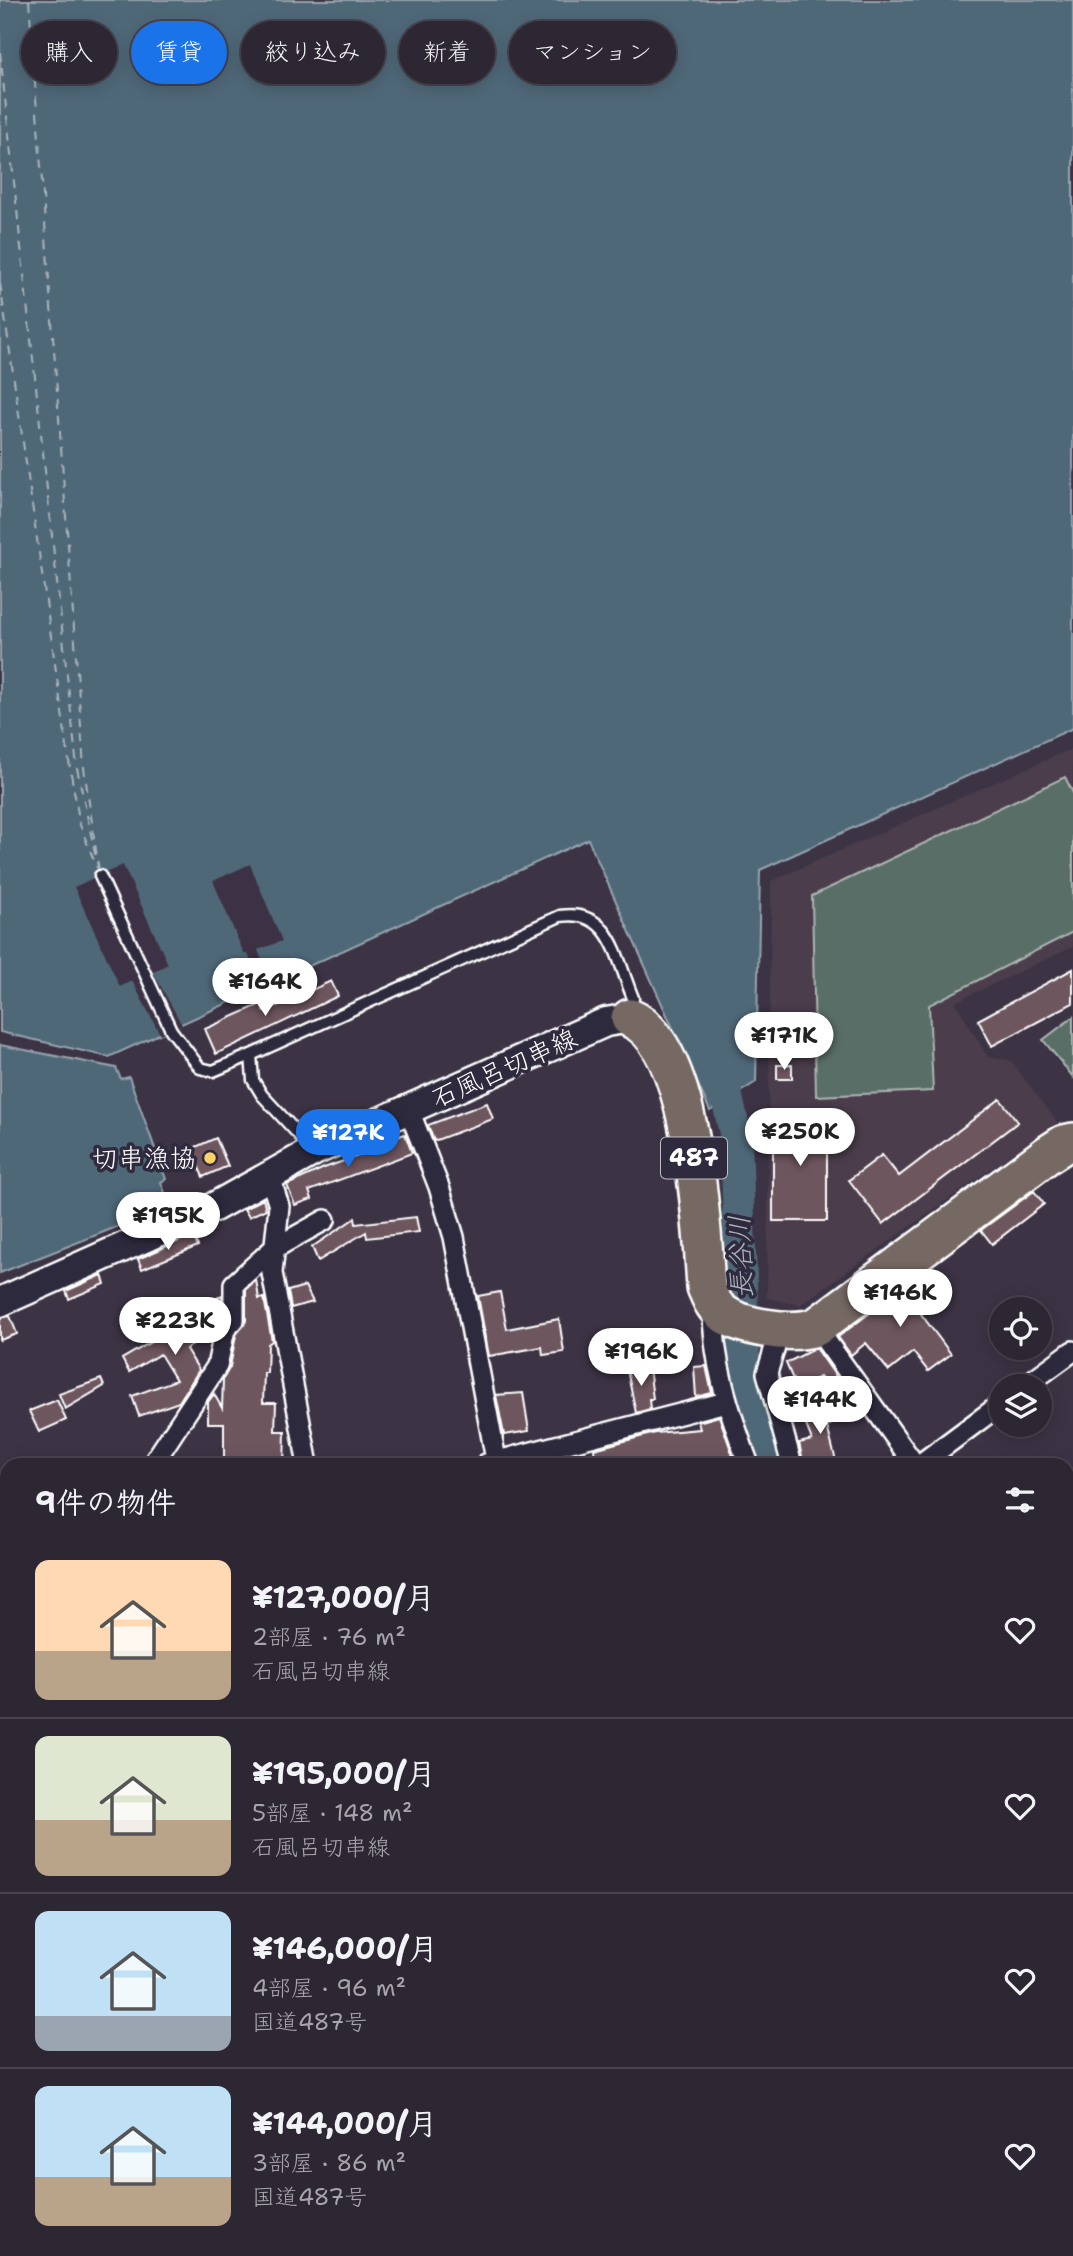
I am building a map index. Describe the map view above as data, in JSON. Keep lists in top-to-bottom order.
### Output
{
  "streets": {
    "highway": ["487"],
    "main road": ["石風呂切串線"]
  },
  "crossings": [
    ["石風呂切串線", "487"]
  ],
  "water": ["長谷川"],
  "places": ["切串漁協"],
  "page": {
    "chip": [
      "購入",
      "賃貸",
      "絞り込み",
      "新着",
      "マンション"
    ],
    "price": [
      "¥164K",
      "¥171K",
      "¥250K",
      "¥127K",
      "¥195K",
      "¥146K",
      "¥223K",
      "¥196K",
      "¥144K"
    ],
    "heading": "9件の物件",
    "list": [
      {
        "name": "¥127,000/月",
        "note": "2部屋 · 76 m² · 石風呂切串線"
      },
      {
        "name": "¥195,000/月",
        "note": "5部屋 · 148 m² · 石風呂切串線"
      },
      {
        "name": "¥146,000/月",
        "note": "4部屋 · 96 m² · 国道487号"
      },
      {
        "name": "¥144,000/月",
        "note": "3部屋 · 86 m² · 国道487号"
      }
    ]
  }
}
